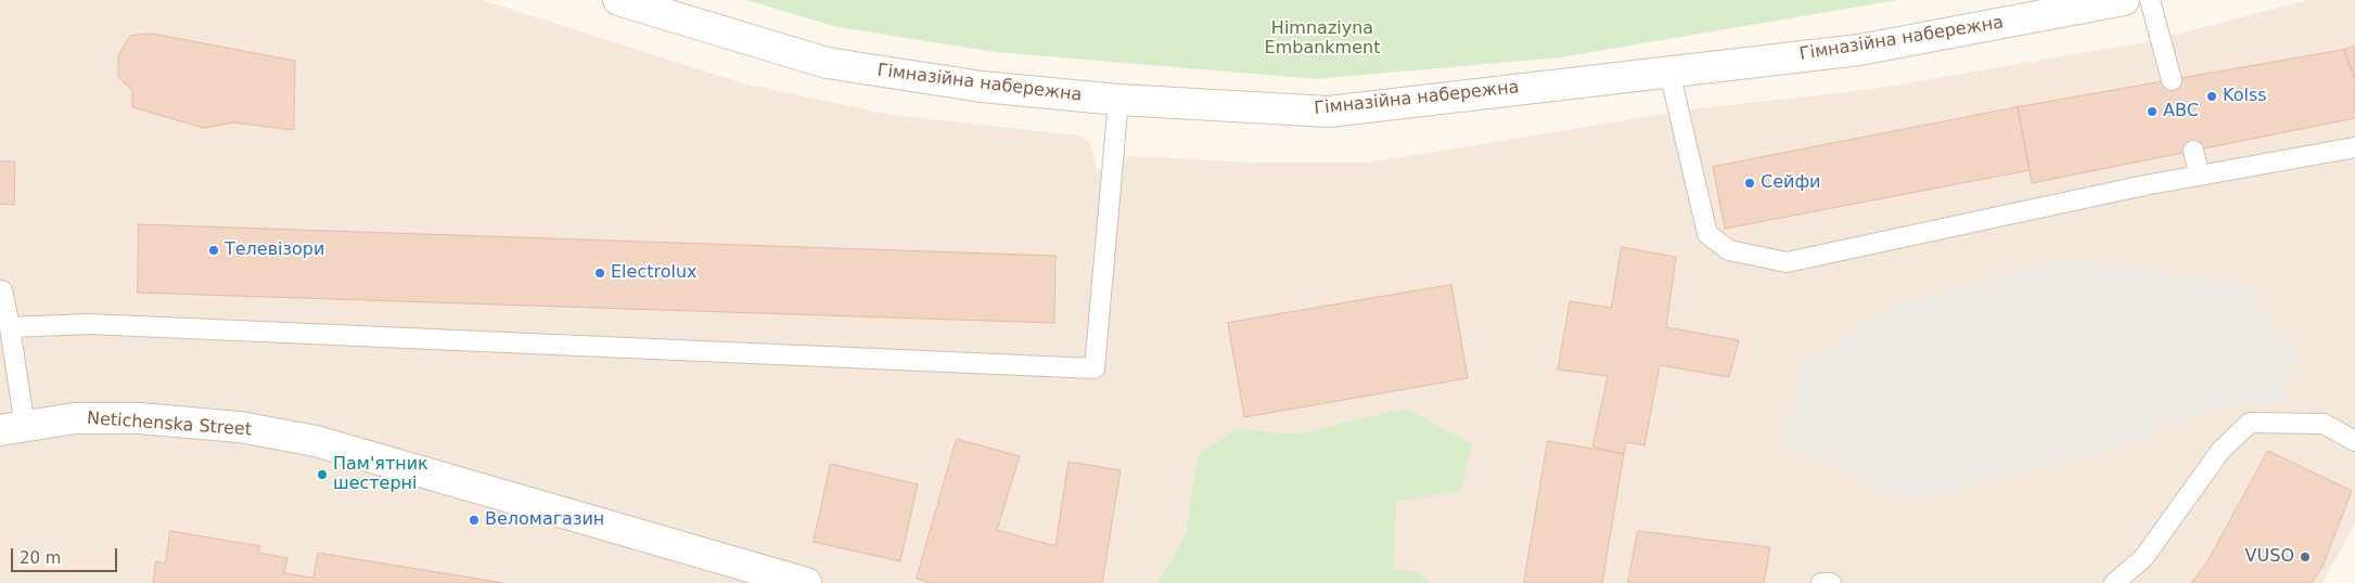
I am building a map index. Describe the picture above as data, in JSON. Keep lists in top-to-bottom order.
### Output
{
  "streets": {
    "main road": ["Гімназійна набережна", "Netichenska Street"]
  },
  "parks": ["Himnaziyna Embankment"],
  "places": [
    "Kolss",
    "ABC",
    "Сейфи",
    "Телевізори",
    "Electrolux",
    "Пам'ятник шестерні",
    "Веломагазин",
    "VUSO"
  ],
  "scale_bar": "20 m"
}
